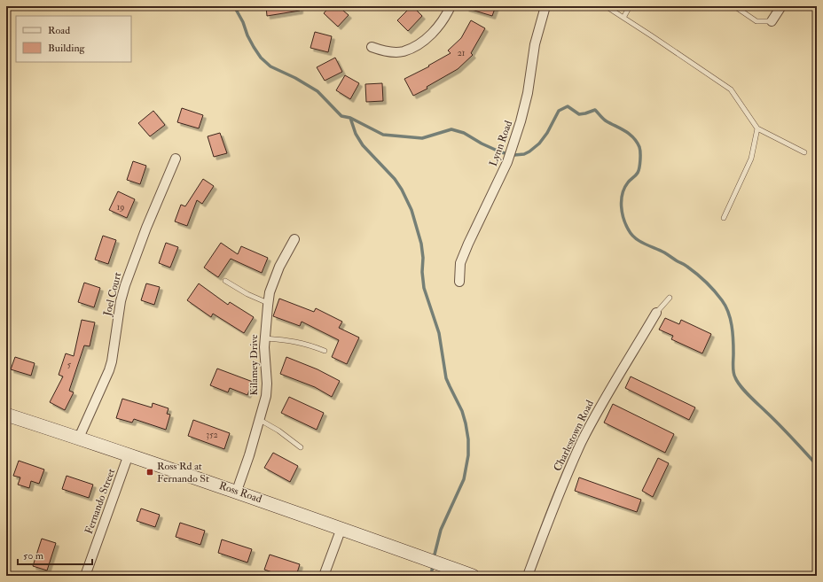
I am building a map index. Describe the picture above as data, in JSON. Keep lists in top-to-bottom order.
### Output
{
  "streets": {
    "street": [
      "Lynn Road",
      "Joel Court",
      "Kilamey Drive",
      "Charlestown Road",
      "Ross Road",
      "Fernando Street"
    ]
  },
  "crossings": [
    ["Joel Court", "Ross Road"],
    ["Kilamey Drive", "Ross Road"],
    ["Ross Road", "Fernando Street"]
  ],
  "places": {
    "transit": ["Ross Rd at Fernando St"]
  },
  "house_numbers": [
    "21",
    "19",
    "5",
    "352"
  ],
  "legend": ["Road", "Building"],
  "scale_bar": "50 m"
}
